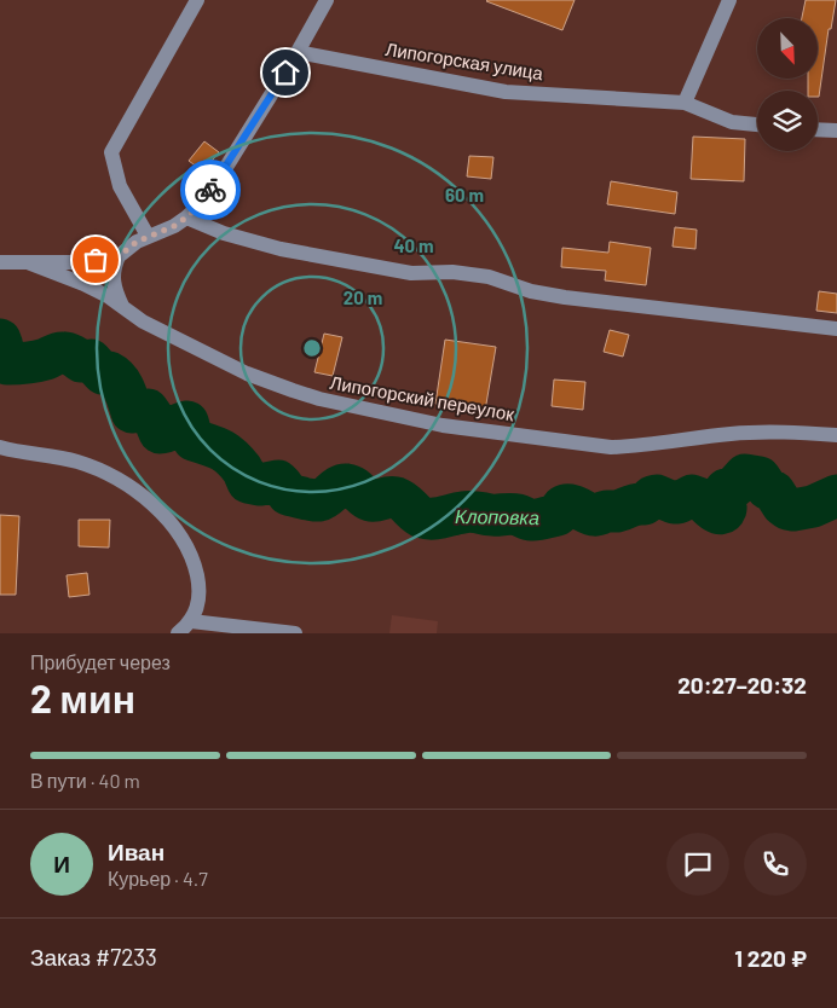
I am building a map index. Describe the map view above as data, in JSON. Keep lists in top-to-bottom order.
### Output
{
  "streets": {
    "street": ["Липогорская улица", "Липогорский переулок"]
  },
  "water": ["Клоповка"],
  "north": "bottom right",
  "page": {
    "heading": ["2 мин", "Прибудет через", "20:27–20:32"],
    "panel": [
      "Иван",
      "Курьер · 4.7",
      "Заказ #7233",
      "1 220 ₽"
    ],
    "bar": "В пути · 40 m",
    "round": "И"
  },
  "rings": ["60 m", "40 m", "20 m"]
}
